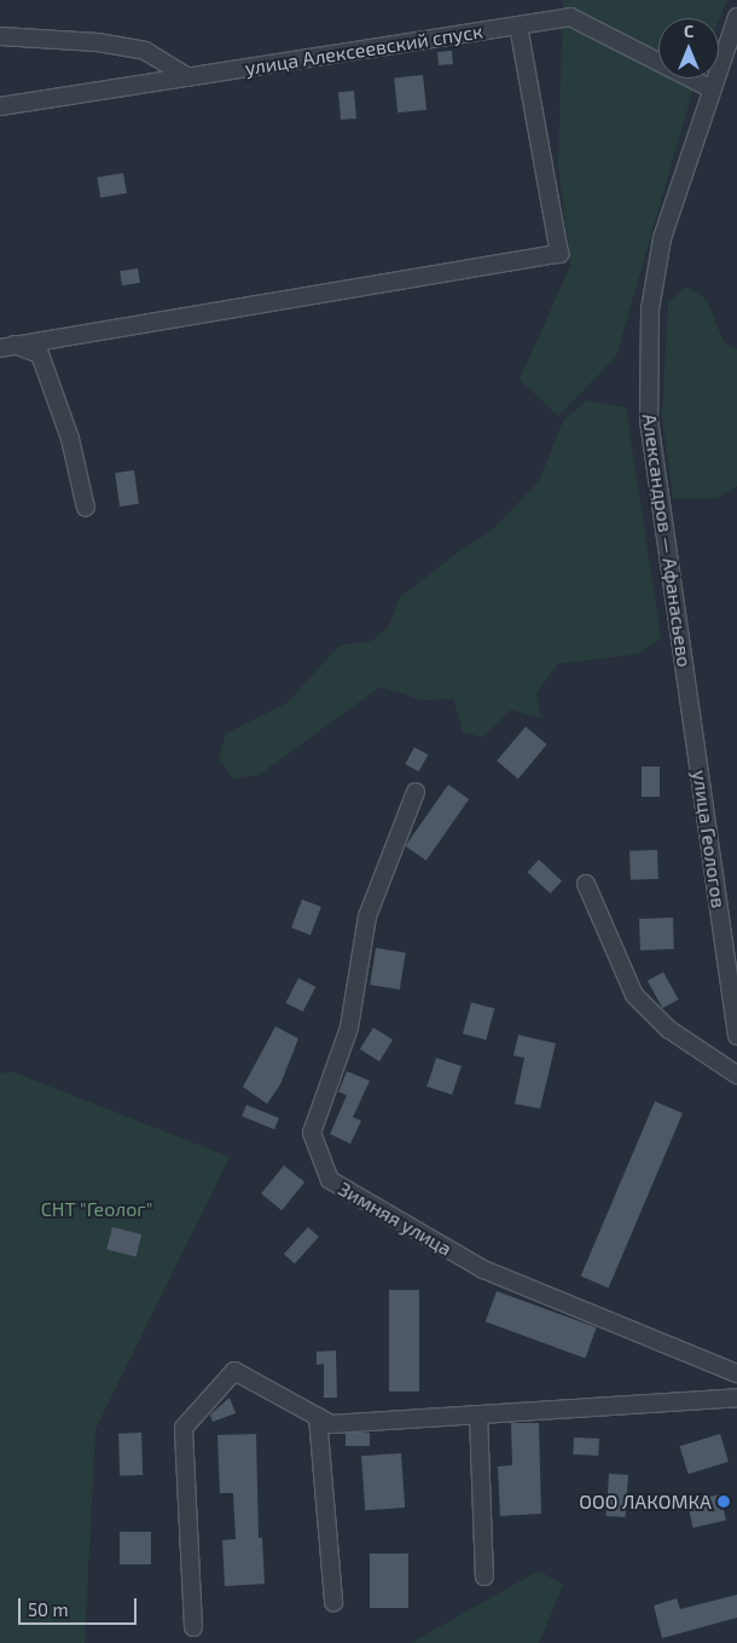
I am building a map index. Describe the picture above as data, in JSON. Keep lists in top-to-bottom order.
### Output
{
  "streets": {
    "street": [
      "улица Алексеевский спуск",
      "Александров — Афанасьево",
      "улица Геологов",
      "Зимняя улица"
    ]
  },
  "crossings": [
    ["улица Алексеевский спуск", "Александров — Афанасьево"],
    ["Александров — Афанасьево", "улица Геологов"]
  ],
  "parks": ["СНТ \"Геолог\""],
  "places": ["ООО ЛАКОМКА"],
  "scale_bar": "50 m",
  "north": "top"
}
